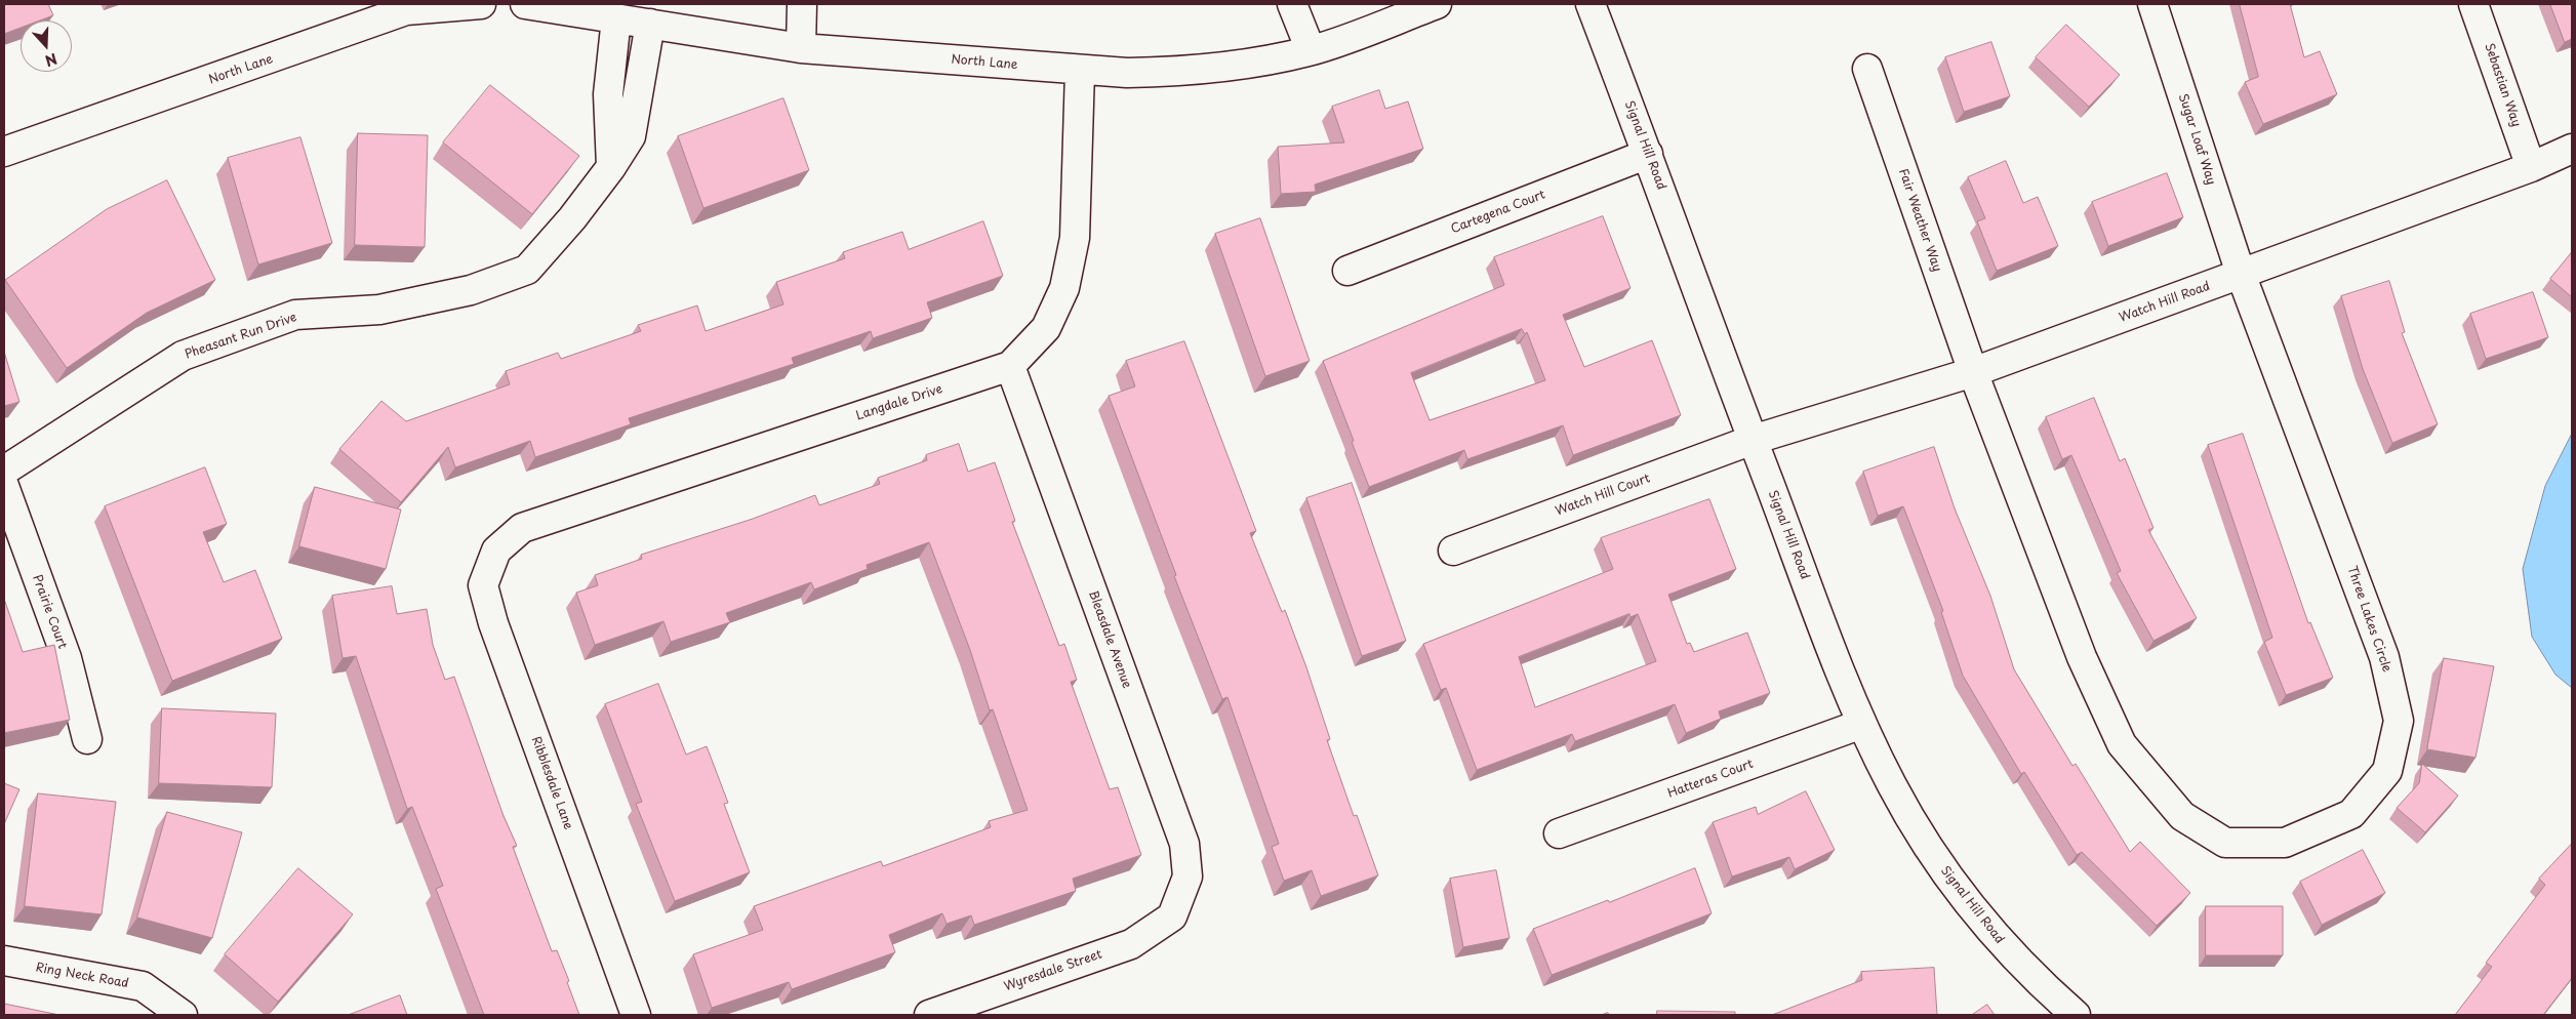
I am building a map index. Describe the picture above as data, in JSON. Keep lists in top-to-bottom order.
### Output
{
  "streets": {
    "street": [
      "North Lane",
      "Sebastian Way",
      "Sugar Loaf Way",
      "Signal Hill Road",
      "Cartegena Court",
      "Fair Weather Way",
      "Watch Hill Road",
      "Pheasant Run Drive",
      "Langdale Drive",
      "Watch Hill Court",
      "Prairie Court",
      "Three Lakes Circle",
      "Bleasdale Avenue",
      "Hatteras Court",
      "Ribblesdale Lane",
      "Wyresdale Street",
      "Ring Neck Road"
    ]
  },
  "crossings": [
    ["North Lane", "Pheasant Run Drive"],
    ["North Lane", "Langdale Drive"],
    ["Sebastian Way", "Watch Hill Road"],
    ["Sugar Loaf Way", "Watch Hill Road"],
    ["Sugar Loaf Way", "Three Lakes Circle"],
    ["Signal Hill Road", "Cartegena Court"],
    ["Signal Hill Road", "Watch Hill Road"],
    ["Signal Hill Road", "Watch Hill Court"],
    ["Signal Hill Road", "Hatteras Court"],
    ["Fair Weather Way", "Watch Hill Road"],
    ["Fair Weather Way", "Three Lakes Circle"],
    ["Watch Hill Road", "Watch Hill Court"],
    ["Watch Hill Road", "Three Lakes Circle"],
    ["Langdale Drive", "Bleasdale Avenue"],
    ["Langdale Drive", "Ribblesdale Lane"],
    ["Bleasdale Avenue", "Wyresdale Street"]
  ],
  "north": "bottom"
}
